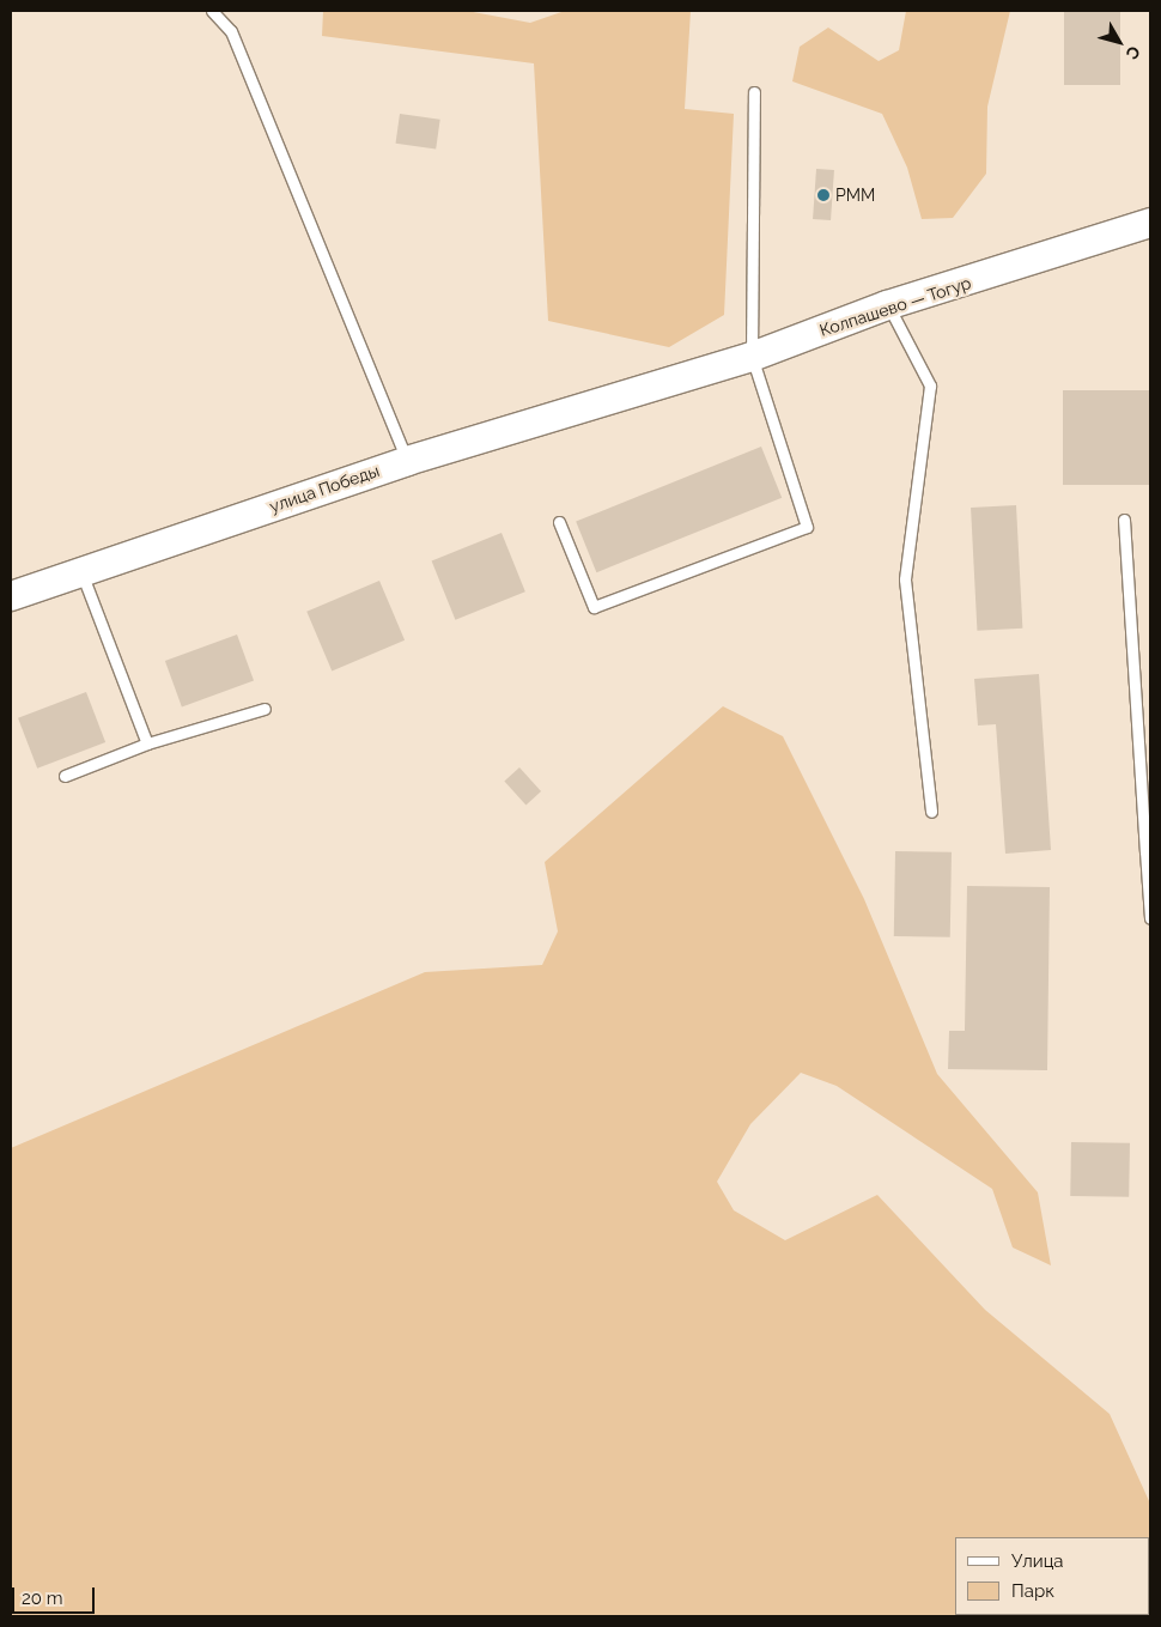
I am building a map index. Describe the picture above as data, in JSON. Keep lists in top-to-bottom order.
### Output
{
  "streets": {
    "street": ["Колпашево — Тогур", "улица Победы"]
  },
  "crossings": [
    ["Колпашево — Тогур", "улица Победы"]
  ],
  "places": ["РММ"],
  "legend": ["Улица", "Парк"],
  "scale_bar": "20 m",
  "north": "bottom right"
}
